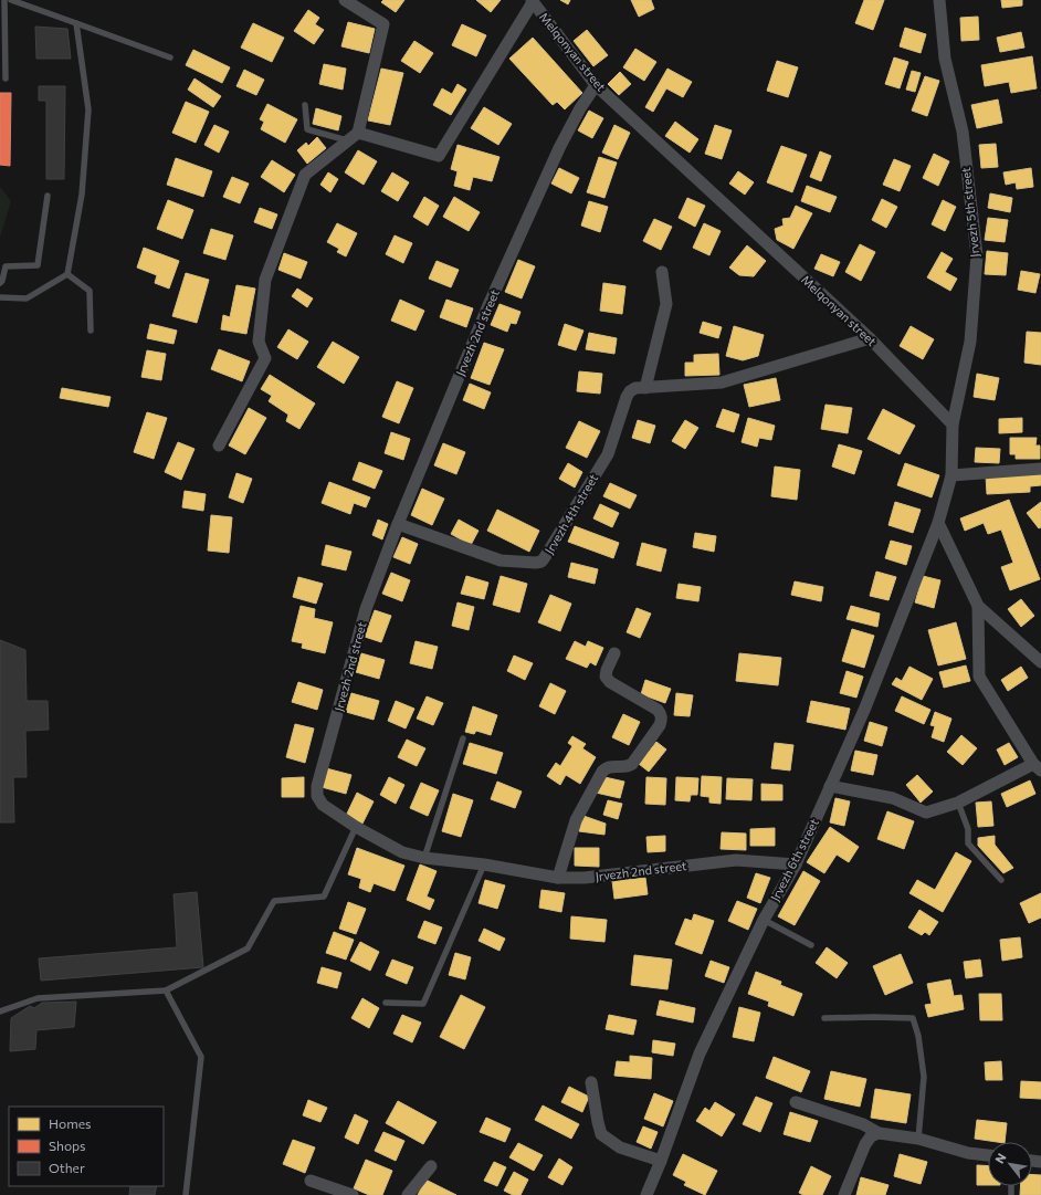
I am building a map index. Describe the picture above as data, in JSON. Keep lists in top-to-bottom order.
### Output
{
  "streets": {
    "street": [
      "Melqonyan street",
      "Jrvezh 5th street",
      "Jrvezh 2nd street",
      "Jrvezh 4th street",
      "Jrvezh 6th street"
    ]
  },
  "crossings": [
    ["Melqonyan street", "Jrvezh 5th street"],
    ["Melqonyan street", "Jrvezh 2nd street"],
    ["Melqonyan street", "Jrvezh 4th street"],
    ["Jrvezh 2nd street", "Jrvezh 4th street"],
    ["Jrvezh 2nd street", "Jrvezh 6th street"]
  ],
  "legend": ["Homes", "Shops", "Other"],
  "north": "top left"
}
